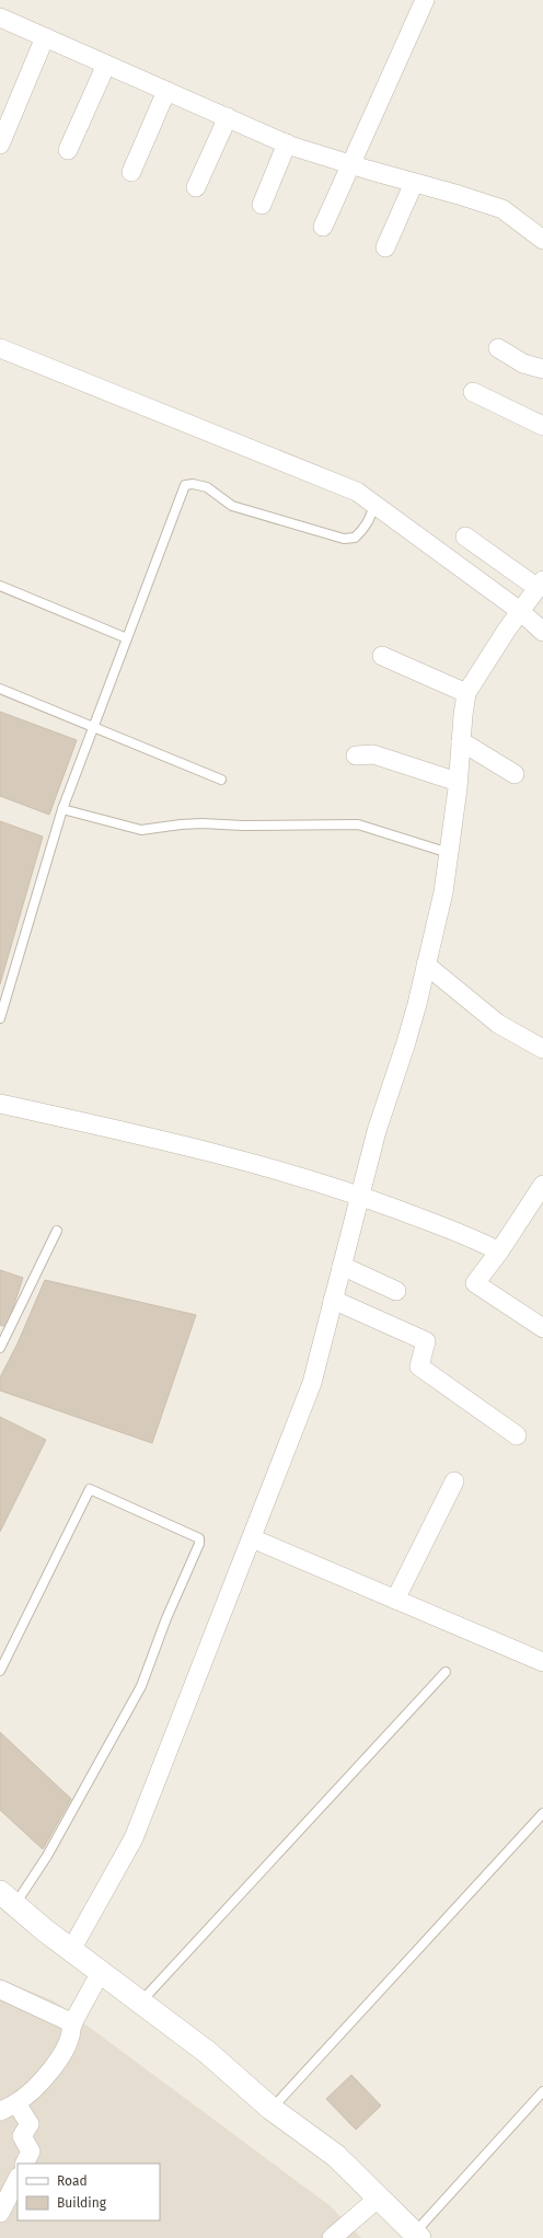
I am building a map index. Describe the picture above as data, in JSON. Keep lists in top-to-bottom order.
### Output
{
  "legend": ["Road", "Building"]
}
